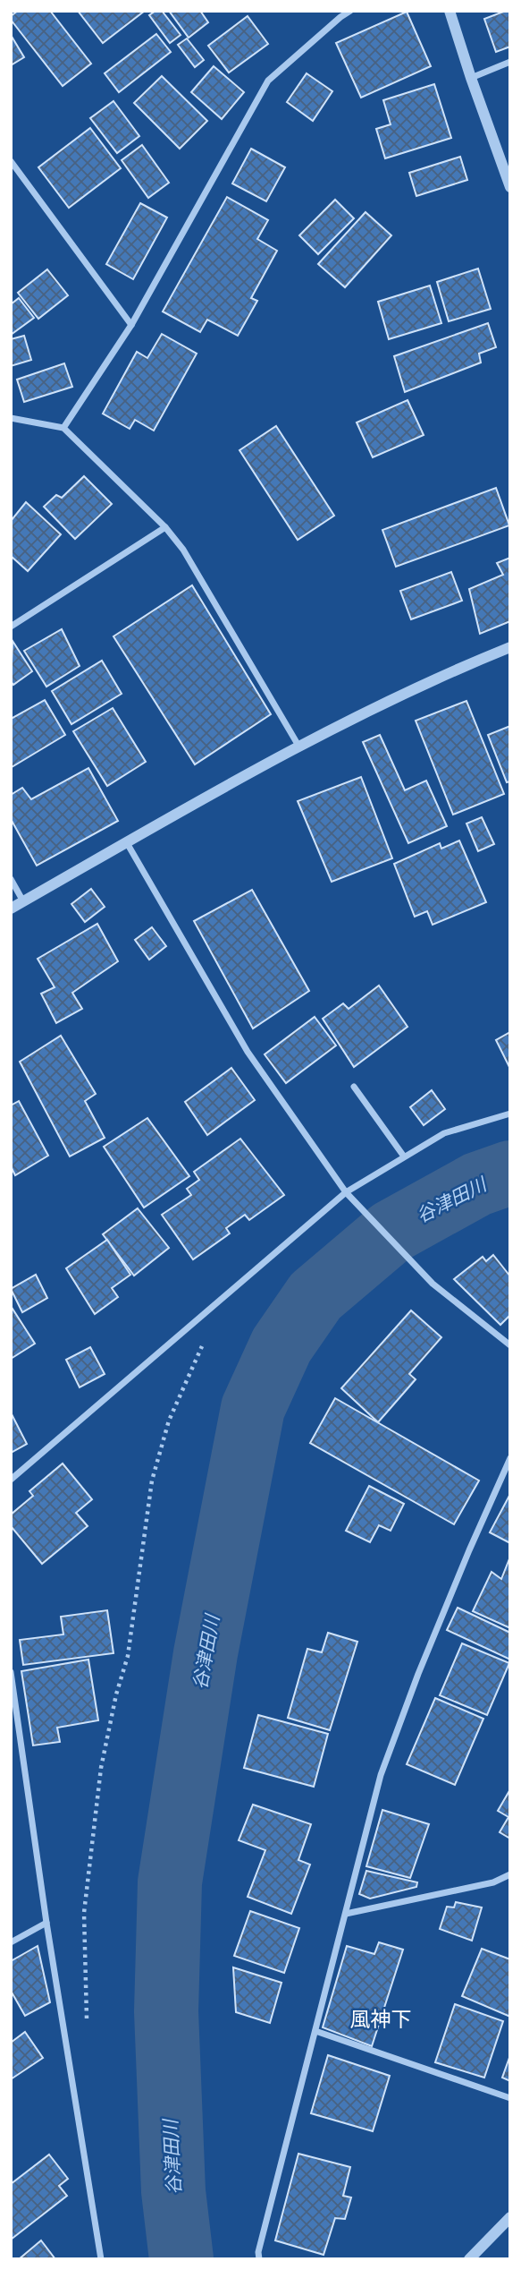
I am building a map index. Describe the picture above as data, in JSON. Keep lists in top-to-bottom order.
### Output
{
  "districts": ["風神下"],
  "water": ["谷津田川"]
}
